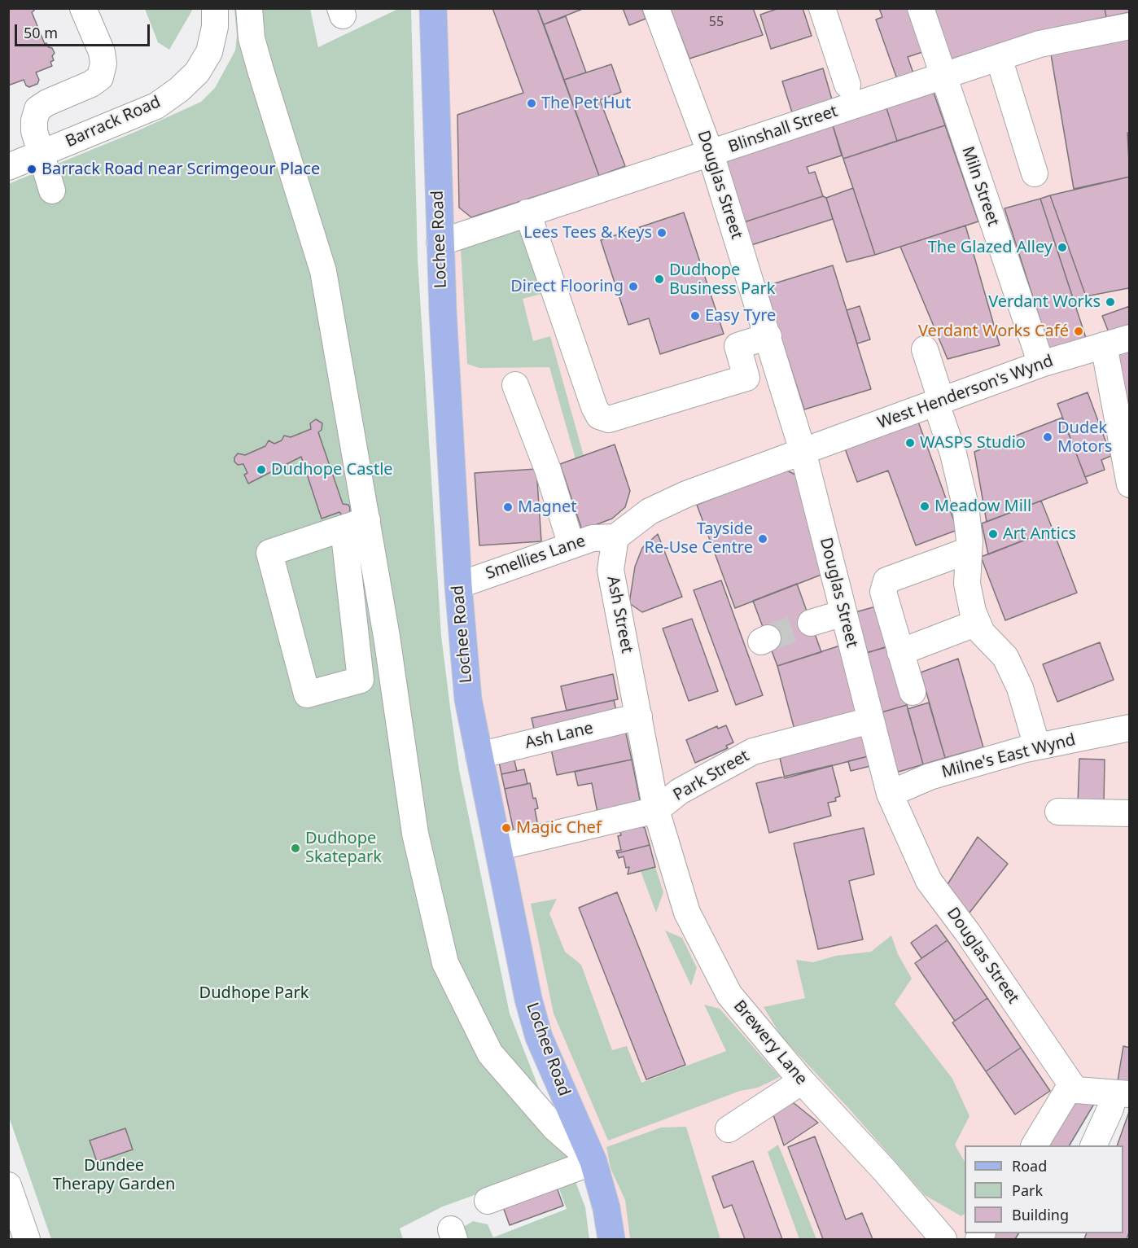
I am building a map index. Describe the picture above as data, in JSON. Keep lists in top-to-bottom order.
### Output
{
  "streets": {
    "main road": ["Lochee Road"],
    "street": [
      "Barrack Road",
      "Blinshall Street",
      "Douglas Street",
      "Miln Street",
      "West Henderson's Wynd",
      "Smellies Lane",
      "Ash Street",
      "Ash Lane",
      "Milne's East Wynd",
      "Park Street",
      "Brewery Lane"
    ]
  },
  "crossings": [
    ["Blinshall Street", "Douglas Street"],
    ["Blinshall Street", "Miln Street"],
    ["Blinshall Street", "Lochee Road"],
    ["Douglas Street", "West Henderson's Wynd"],
    ["Douglas Street", "Milne's East Wynd"],
    ["Douglas Street", "Park Street"],
    ["Miln Street", "West Henderson's Wynd"],
    ["Lochee Road", "Smellies Lane"],
    ["Lochee Road", "Ash Lane"],
    ["Lochee Road", "Park Street"],
    ["Smellies Lane", "Ash Street"],
    ["Ash Street", "Ash Lane"],
    ["Ash Street", "Park Street"],
    ["Ash Street", "Brewery Lane"],
    ["Park Street", "Brewery Lane"]
  ],
  "parks": ["Dudhope Park", "Dundee Therapy Garden"],
  "places": [
    "The Pet Hut",
    "Barrack Road near Scrimgeour Place",
    "Lees Tees & Keys",
    "The Glazed Alley",
    "Dudhope Business Park",
    "Direct Flooring",
    "Verdant Works",
    "Easy Tyre",
    "Verdant Works Café",
    "Dudek Motors",
    "WASPS Studio",
    "Dudhope Castle",
    "Meadow Mill",
    "Magnet",
    "Art Antics",
    "Tayside Re-Use Centre",
    "Magic Chef",
    "Dudhope Skatepark"
  ],
  "house_numbers": ["55"],
  "legend": ["Road", "Park", "Building"],
  "scale_bar": "50 m"
}
